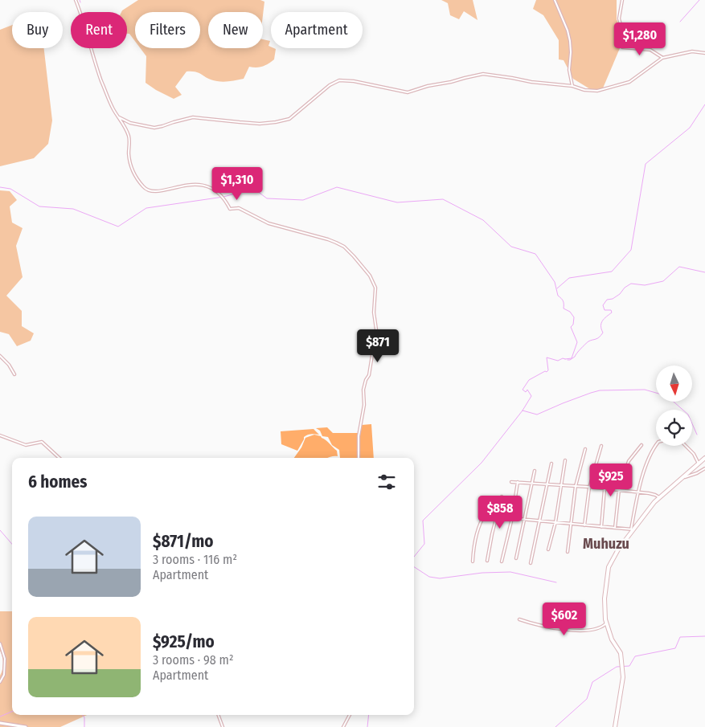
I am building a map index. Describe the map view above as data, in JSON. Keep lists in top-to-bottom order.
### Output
{
  "districts": ["Muhuzu"],
  "north": "bottom",
  "page": {
    "chip": [
      "Buy",
      "Rent",
      "Filters",
      "New",
      "Apartment"
    ],
    "price": [
      "$1,280",
      "$1,310",
      "$871",
      "$925",
      "$858",
      "$602"
    ],
    "heading": "6 homes",
    "list": [
      {
        "name": "$871/mo",
        "note": "3 rooms · 116 m² · Apartment"
      },
      {
        "name": "$925/mo",
        "note": "3 rooms · 98 m² · Apartment"
      }
    ]
  }
}
